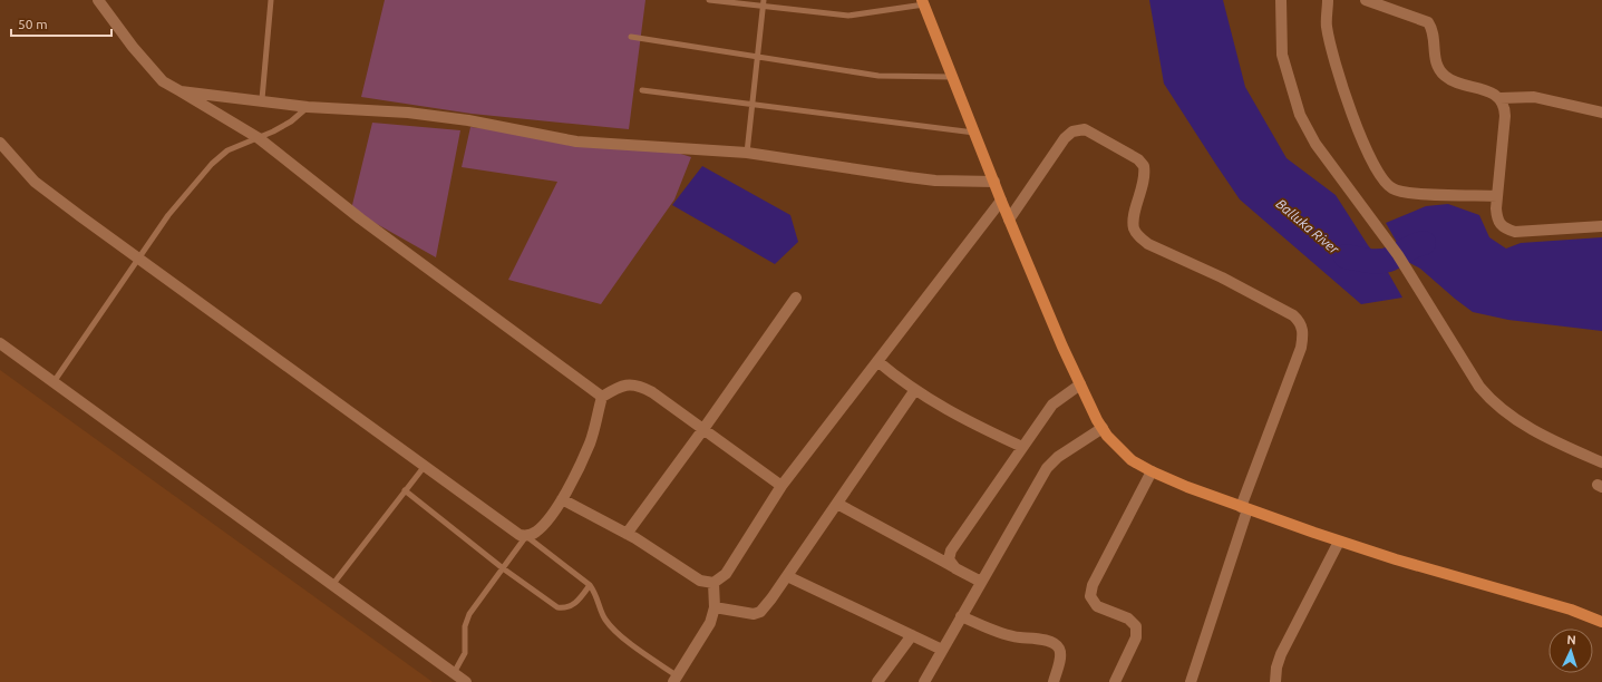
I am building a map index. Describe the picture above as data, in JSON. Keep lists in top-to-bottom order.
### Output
{
  "water": ["Balluka River"],
  "scale_bar": "50 m",
  "north": "top"
}
